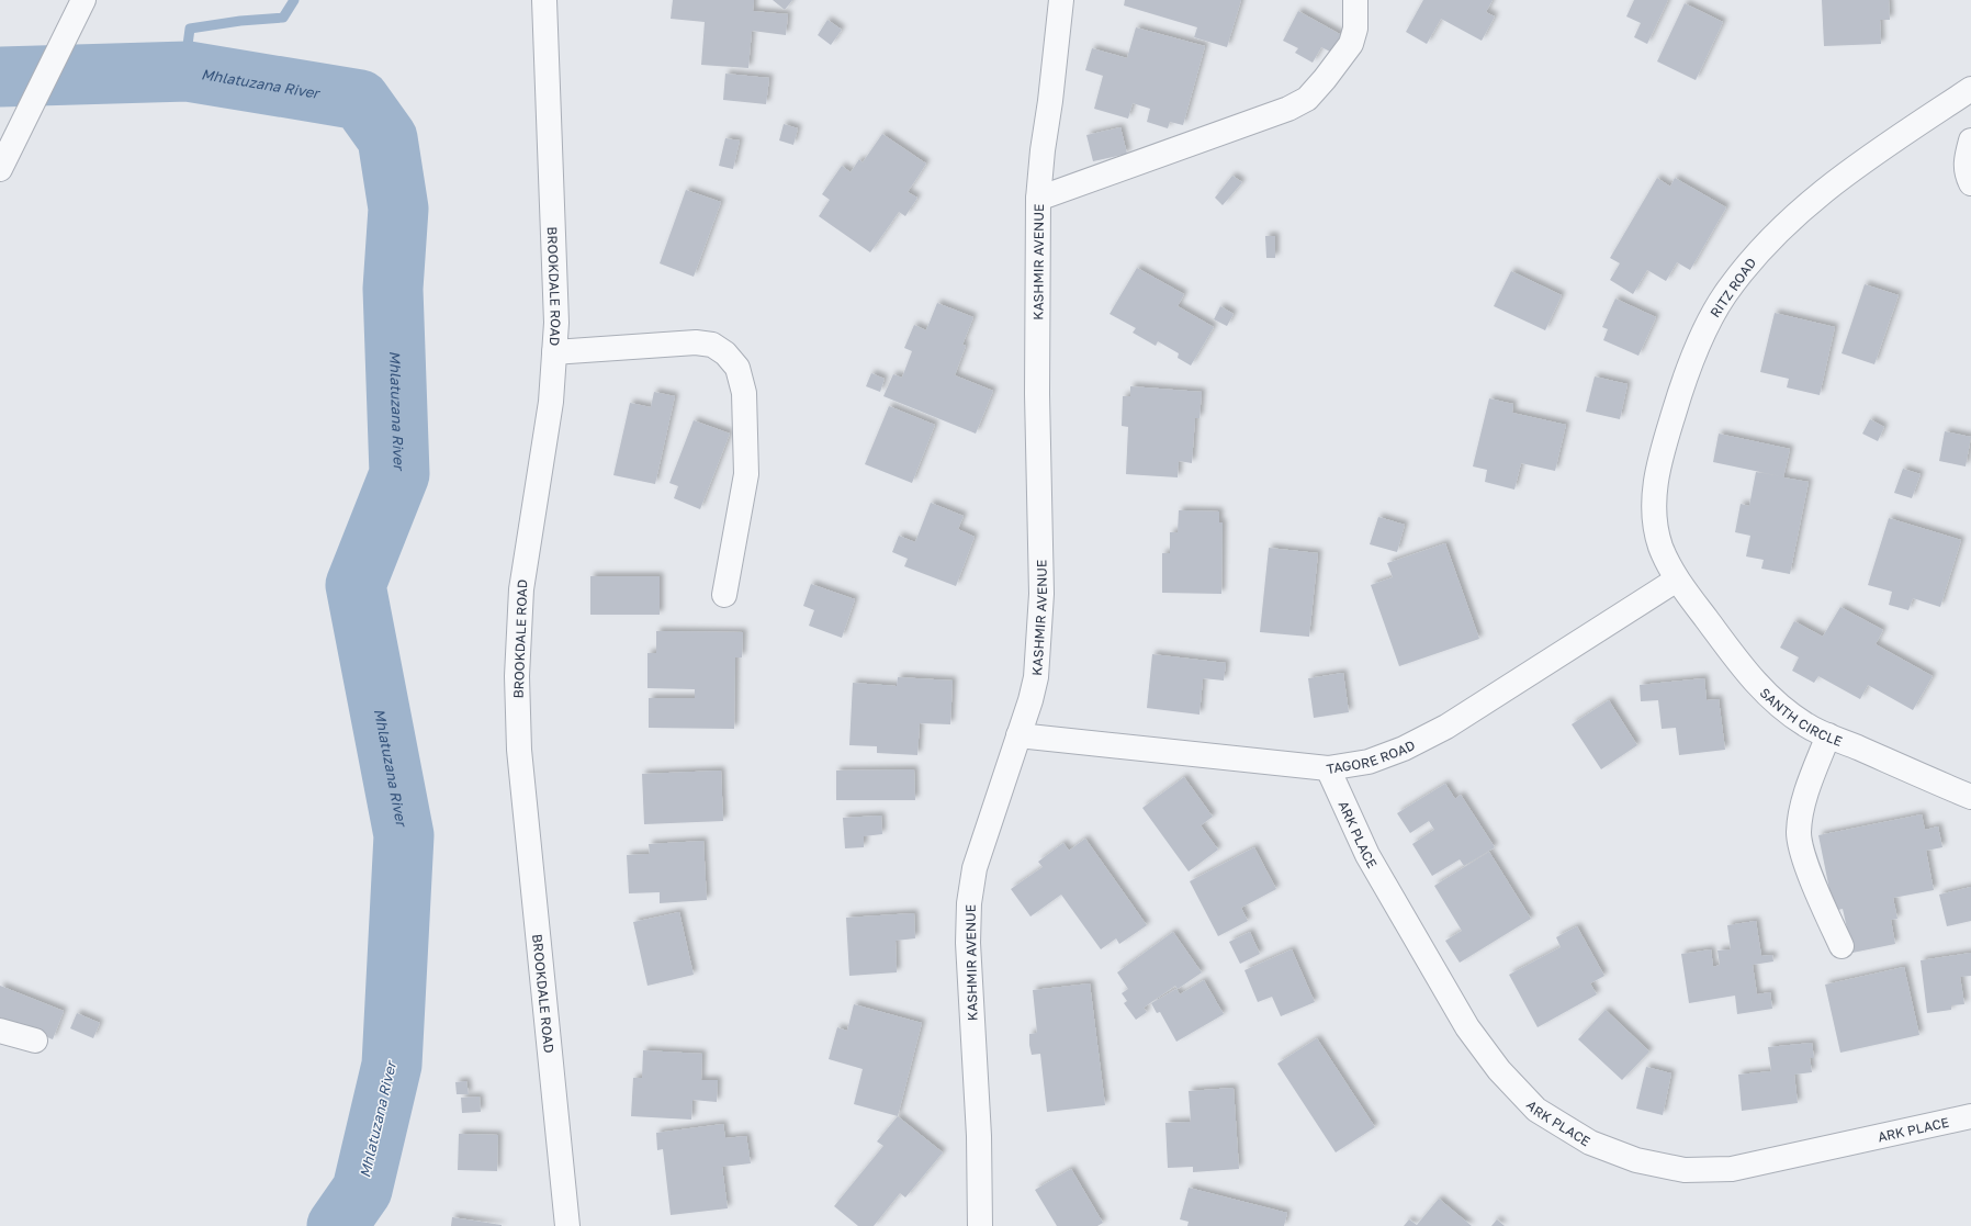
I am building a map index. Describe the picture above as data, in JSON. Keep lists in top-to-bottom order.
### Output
{
  "streets": {
    "street": [
      "KASHMIR AVENUE",
      "BROOKDALE ROAD",
      "RITZ ROAD",
      "SANTH CIRCLE",
      "TAGORE ROAD",
      "ARK PLACE"
    ]
  },
  "crossings": [
    ["KASHMIR AVENUE", "TAGORE ROAD"],
    ["RITZ ROAD", "SANTH CIRCLE"],
    ["RITZ ROAD", "TAGORE ROAD"],
    ["SANTH CIRCLE", "TAGORE ROAD"],
    ["TAGORE ROAD", "ARK PLACE"]
  ],
  "water": ["Mhlatuzana River"]
}
